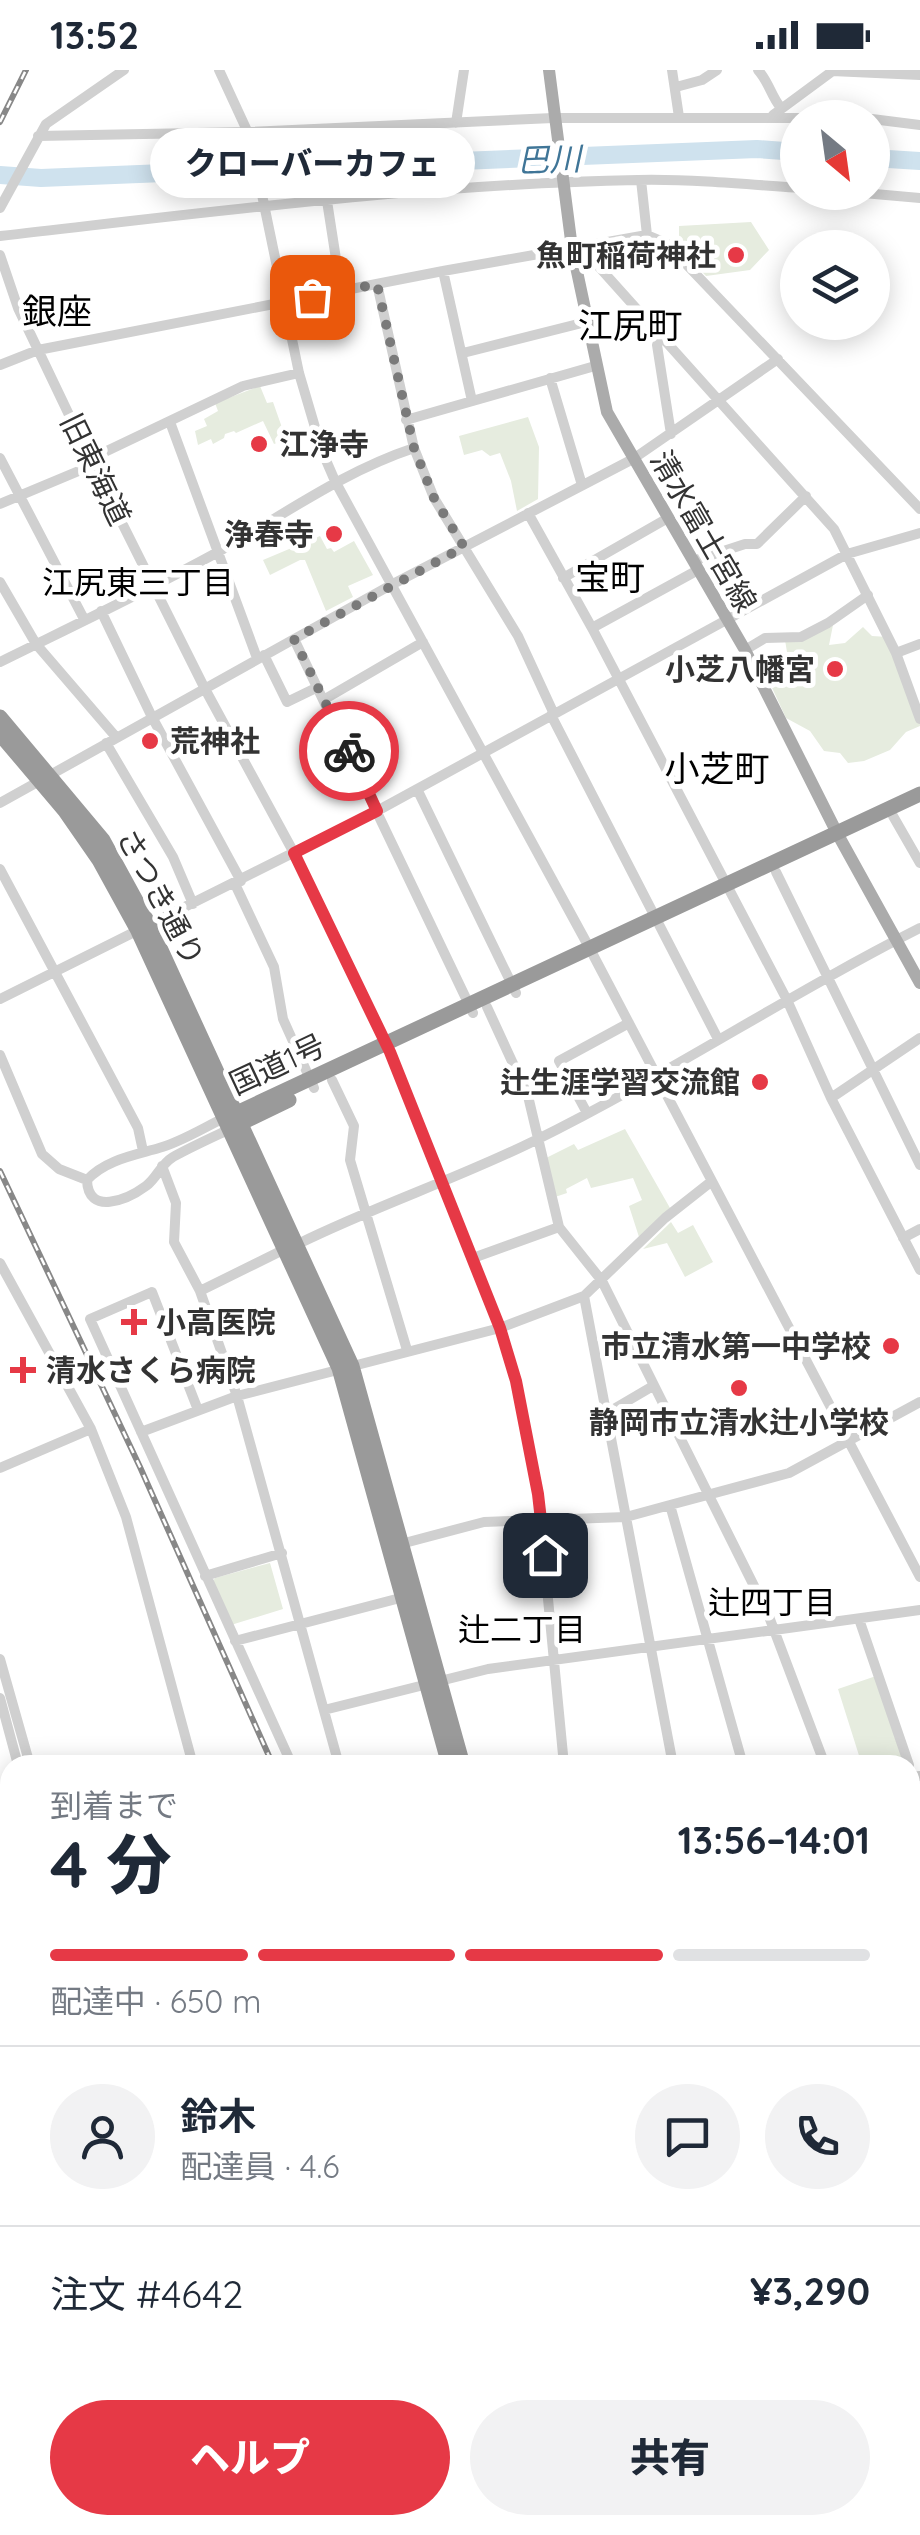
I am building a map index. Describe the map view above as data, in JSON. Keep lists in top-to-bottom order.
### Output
{
  "streets": {
    "highway": ["さつき通り", "国道1号"],
    "main road": ["清水富士宮線"],
    "street": ["旧東海道"]
  },
  "crossings": [
    ["旧東海道", "国道1号"],
    ["清水富士宮線", "国道1号"],
    ["さつき通り", "国道1号"]
  ],
  "districts": [
    "銀座",
    "江尻町",
    "宝町",
    "江尻東三丁目",
    "小芝町",
    "辻四丁目",
    "辻二丁目"
  ],
  "water": ["巴川"],
  "places": {
    "other": [
      "魚町稲荷神社",
      "クローバーカフェ",
      "江浄寺",
      "浄春寺",
      "小芝八幡宮",
      "荒神社",
      "辻生涯学習交流館",
      "市立清水第一中学校",
      "静岡市立清水辻小学校"
    ],
    "health": ["小高医院", "清水さくら病院"]
  },
  "north": "bottom right",
  "page": {
    "status": "13:52",
    "bubble": "クローバーカフェ",
    "heading": ["4 分", "到着まで", "13:56–14:01"],
    "panel": [
      "鈴木",
      "配達員 · 4.6",
      "注文 #4642",
      "¥3,290"
    ],
    "bar": "配達中 · 650 m",
    "buttons": ["ヘルプ", "共有"]
  }
}
